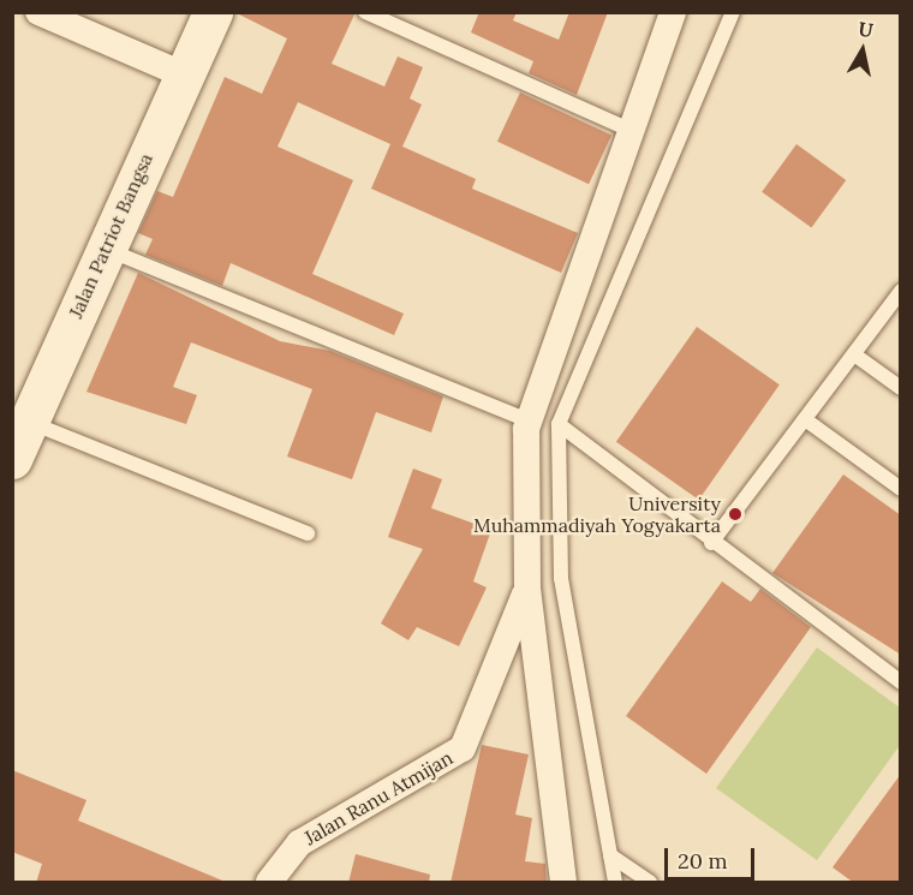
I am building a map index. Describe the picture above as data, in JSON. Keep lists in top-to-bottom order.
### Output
{
  "streets": {
    "street": ["Jalan Patriot Bangsa", "Jalan Ranu Atmijan"]
  },
  "places": ["University Muhammadiyah Yogyakarta"],
  "scale_bar": "20 m",
  "north": "top"
}
